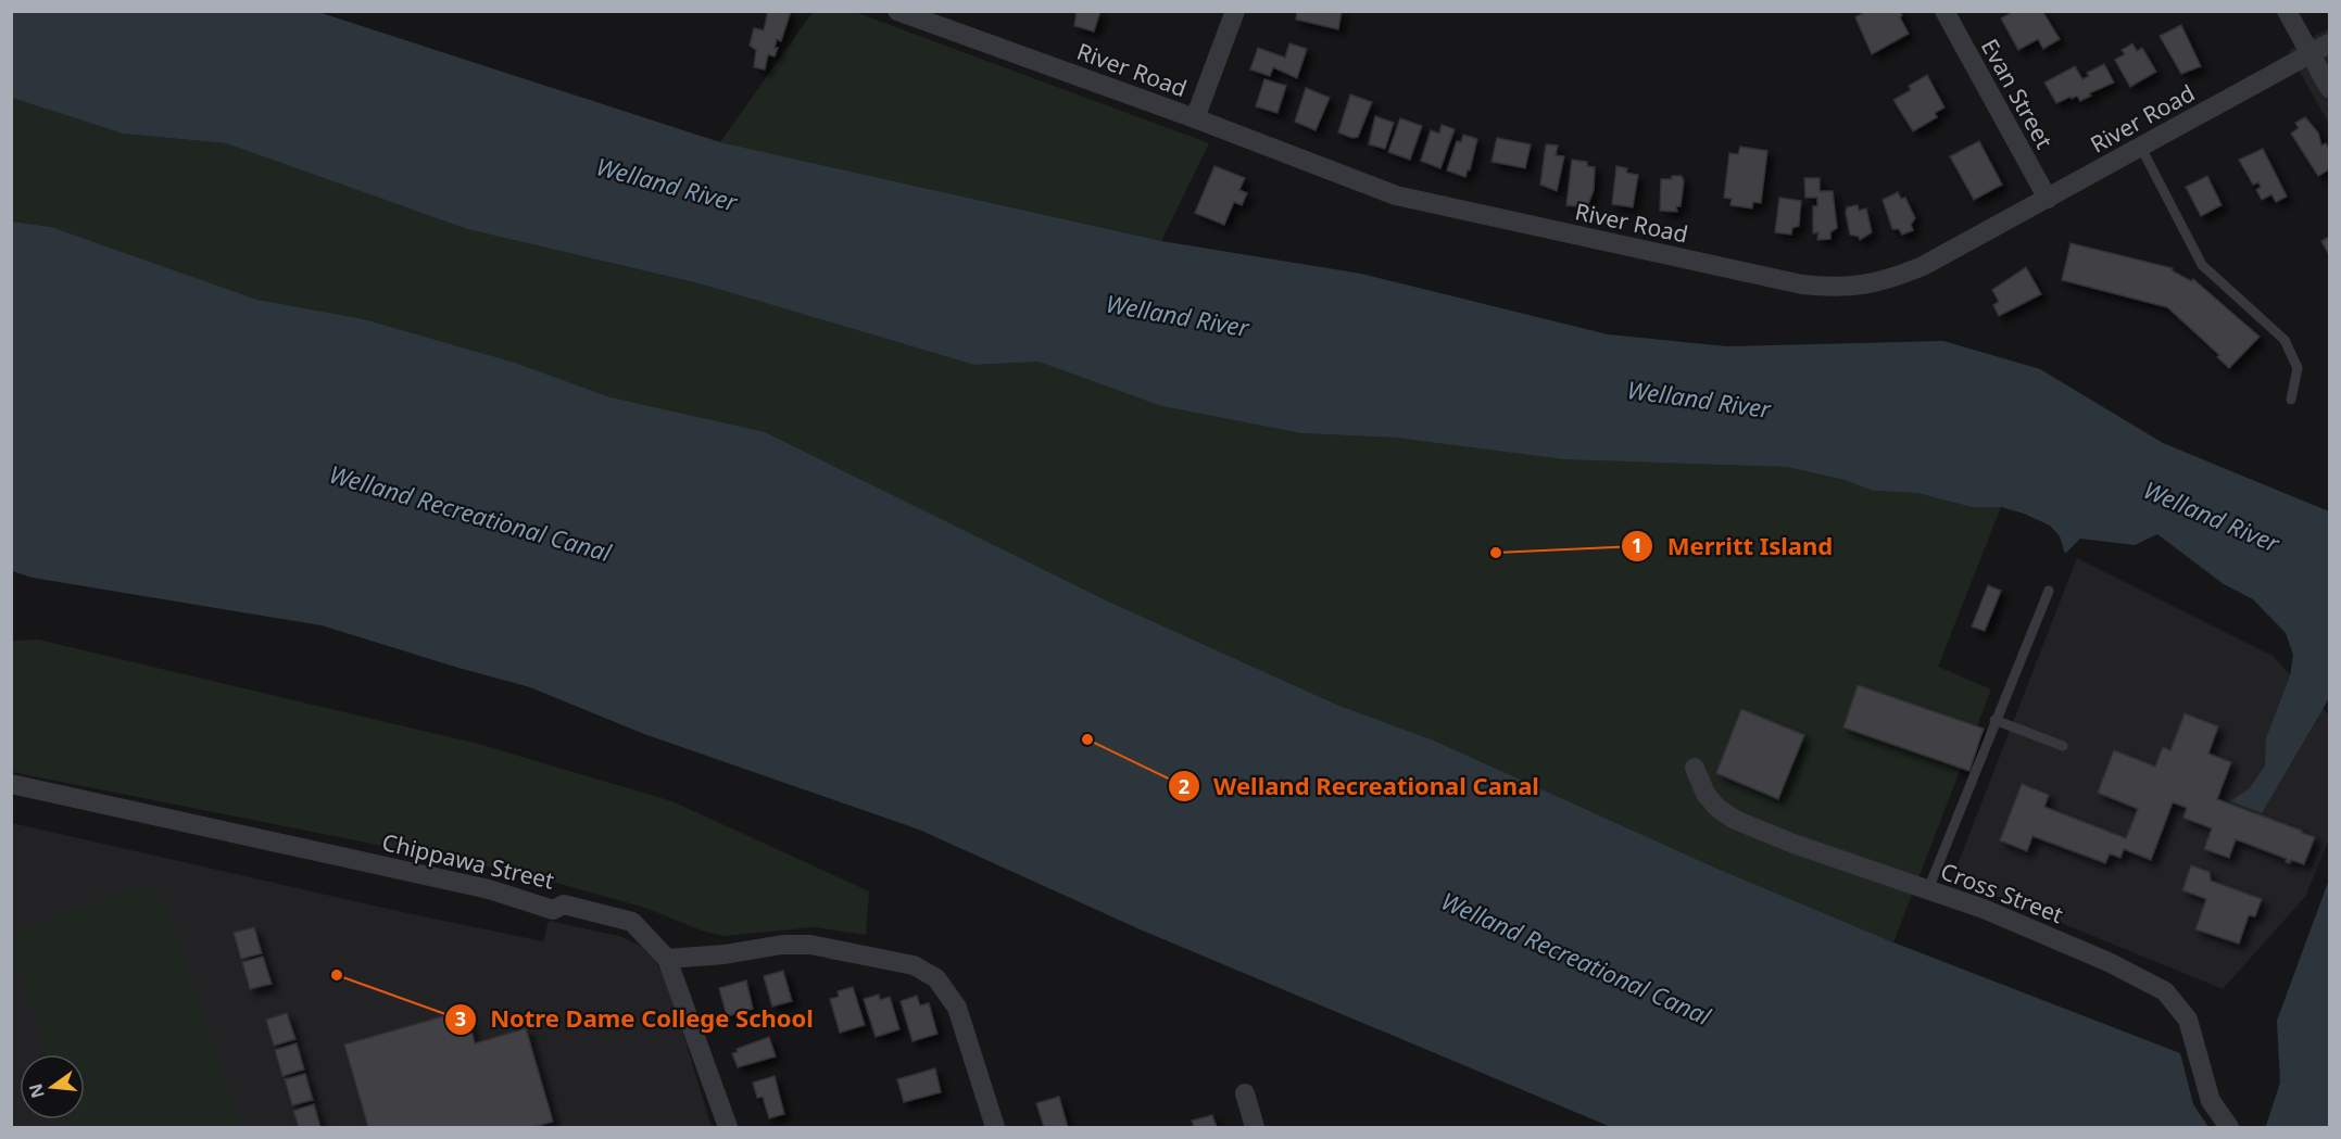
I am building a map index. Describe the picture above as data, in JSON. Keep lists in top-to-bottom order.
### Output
{
  "streets": {
    "street": [
      "River Road",
      "Evan Street",
      "Chippawa Street",
      "Cross Street"
    ]
  },
  "crossings": [
    ["River Road", "Evan Street"]
  ],
  "water": ["Welland River", "Welland Recreational Canal"],
  "places": ["Merritt Island", "Welland Recreational Canal", "Notre Dame College School"],
  "north": "left"
}
